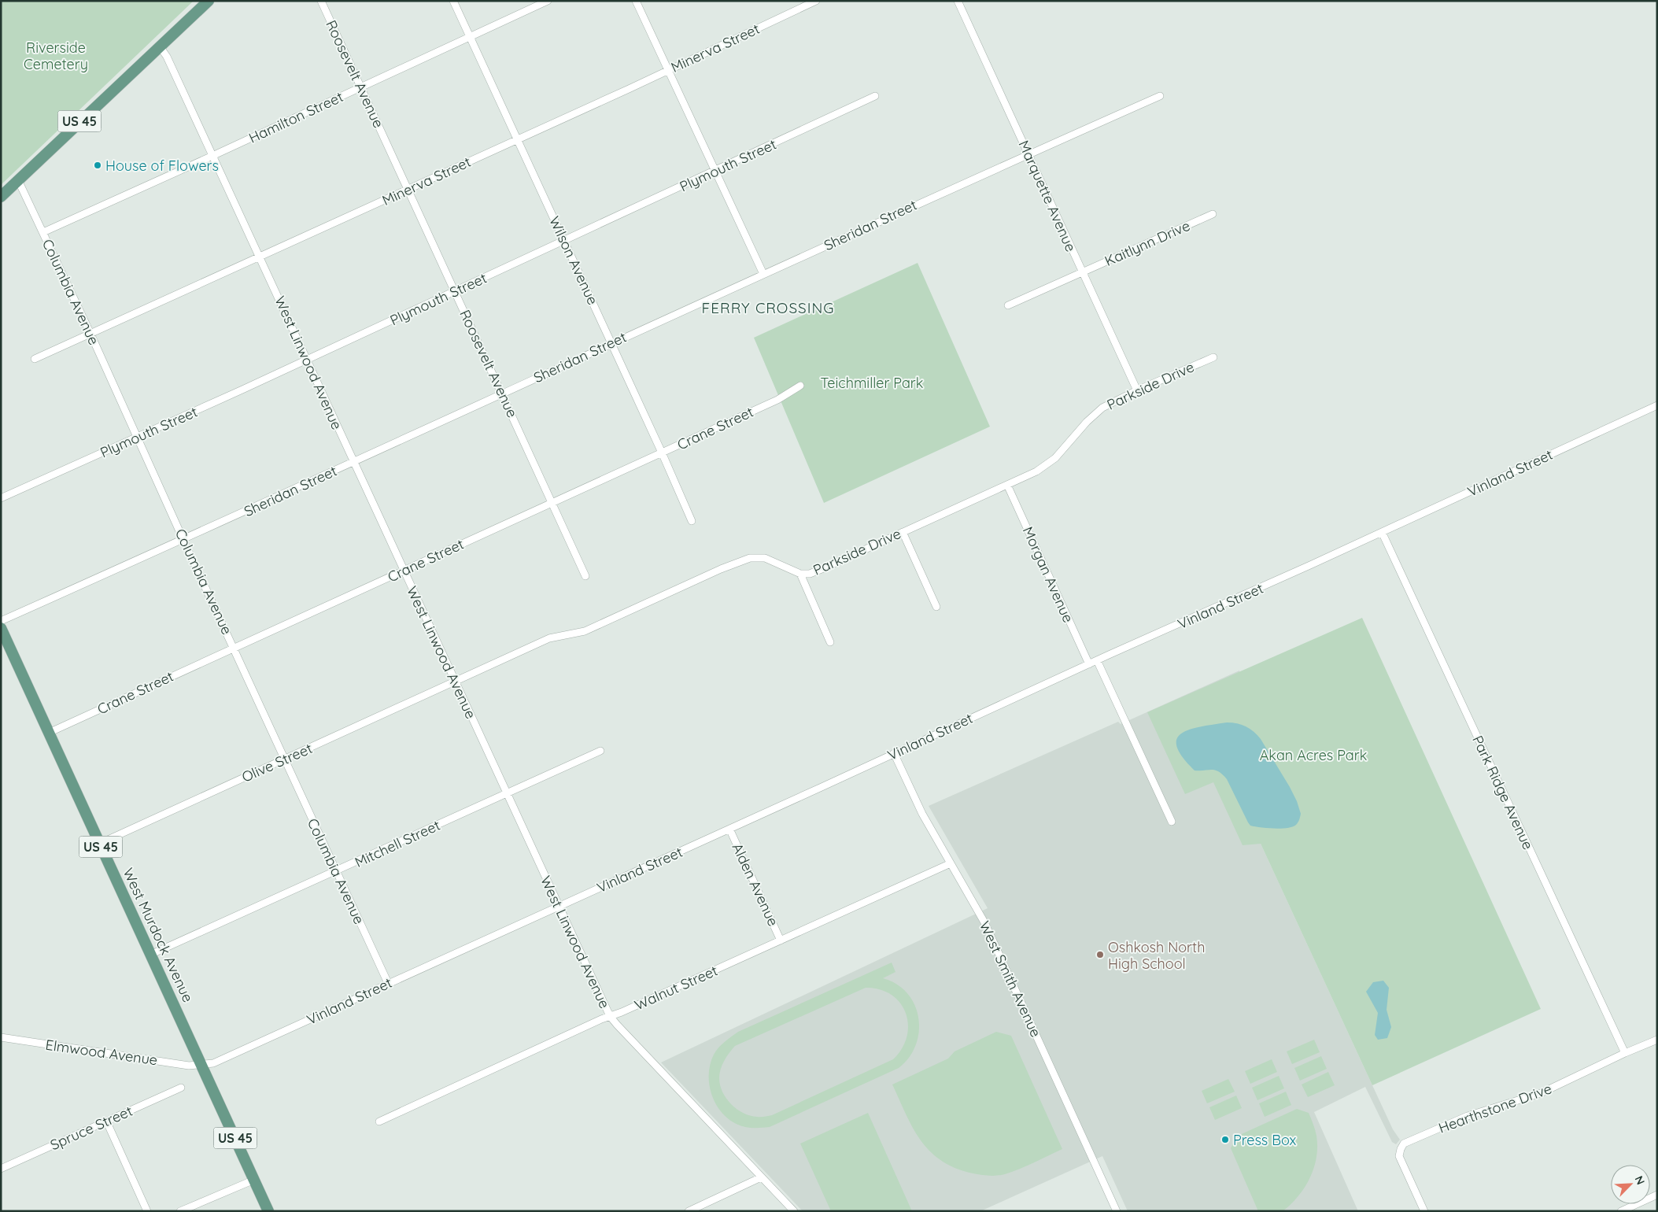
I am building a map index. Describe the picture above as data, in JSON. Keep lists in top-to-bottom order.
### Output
{
  "streets": {
    "main road": ["US 45", "West Murdock Avenue"],
    "street": [
      "Minerva Street",
      "Roosevelt Avenue",
      "Hamilton Street",
      "Plymouth Street",
      "Marquette Avenue",
      "Sheridan Street",
      "Kaitlynn Drive",
      "Wilson Avenue",
      "Columbia Avenue",
      "West Linwood Avenue",
      "Parkside Drive",
      "Crane Street",
      "Vinland Street",
      "Morgan Avenue",
      "Olive Street",
      "Park Ridge Avenue",
      "Mitchell Street",
      "Alden Avenue",
      "West Smith Avenue",
      "Walnut Street",
      "Elmwood Avenue",
      "Hearthstone Drive",
      "Spruce Street"
    ]
  },
  "crossings": [
    ["Minerva Street", "Roosevelt Avenue"],
    ["Minerva Street", "Wilson Avenue"],
    ["Minerva Street", "Columbia Avenue"],
    ["Minerva Street", "West Linwood Avenue"],
    ["Roosevelt Avenue", "Hamilton Street"],
    ["Roosevelt Avenue", "Plymouth Street"],
    ["Roosevelt Avenue", "Sheridan Street"],
    ["Roosevelt Avenue", "Crane Street"],
    ["Hamilton Street", "Wilson Avenue"],
    ["Hamilton Street", "Columbia Avenue"],
    ["Hamilton Street", "West Linwood Avenue"],
    ["US 45", "Columbia Avenue"],
    ["US 45", "West Linwood Avenue"],
    ["Plymouth Street", "Wilson Avenue"],
    ["Plymouth Street", "Columbia Avenue"],
    ["Plymouth Street", "West Linwood Avenue"],
    ["Marquette Avenue", "Sheridan Street"],
    ["Marquette Avenue", "Kaitlynn Drive"],
    ["Marquette Avenue", "Parkside Drive"],
    ["Sheridan Street", "Wilson Avenue"],
    ["Sheridan Street", "Columbia Avenue"],
    ["Sheridan Street", "West Linwood Avenue"],
    ["Wilson Avenue", "Crane Street"],
    ["Columbia Avenue", "Crane Street"],
    ["Columbia Avenue", "Vinland Street"],
    ["Columbia Avenue", "Olive Street"],
    ["Columbia Avenue", "Mitchell Street"],
    ["West Linwood Avenue", "Parkside Drive"],
    ["West Linwood Avenue", "Crane Street"],
    ["West Linwood Avenue", "Vinland Street"],
    ["West Linwood Avenue", "Olive Street"],
    ["West Linwood Avenue", "Mitchell Street"],
    ["West Linwood Avenue", "Walnut Street"],
    ["Parkside Drive", "Morgan Avenue"],
    ["Parkside Drive", "Olive Street"],
    ["Crane Street", "West Murdock Avenue"],
    ["Vinland Street", "Morgan Avenue"],
    ["Vinland Street", "Park Ridge Avenue"],
    ["Vinland Street", "Alden Avenue"],
    ["Vinland Street", "West Murdock Avenue"],
    ["Vinland Street", "West Smith Avenue"],
    ["Vinland Street", "Elmwood Avenue"],
    ["Olive Street", "West Murdock Avenue"],
    ["Park Ridge Avenue", "Hearthstone Drive"],
    ["Mitchell Street", "West Murdock Avenue"],
    ["Alden Avenue", "Walnut Street"],
    ["West Murdock Avenue", "Elmwood Avenue"],
    ["West Smith Avenue", "Walnut Street"]
  ],
  "districts": ["FERRY CROSSING"],
  "parks": ["Riverside Cemetery", "Teichmiller Park", "Akan Acres Park"],
  "places": ["House of Flowers", "Oshkosh North High School", "Press Box"],
  "north": "top right"
}
